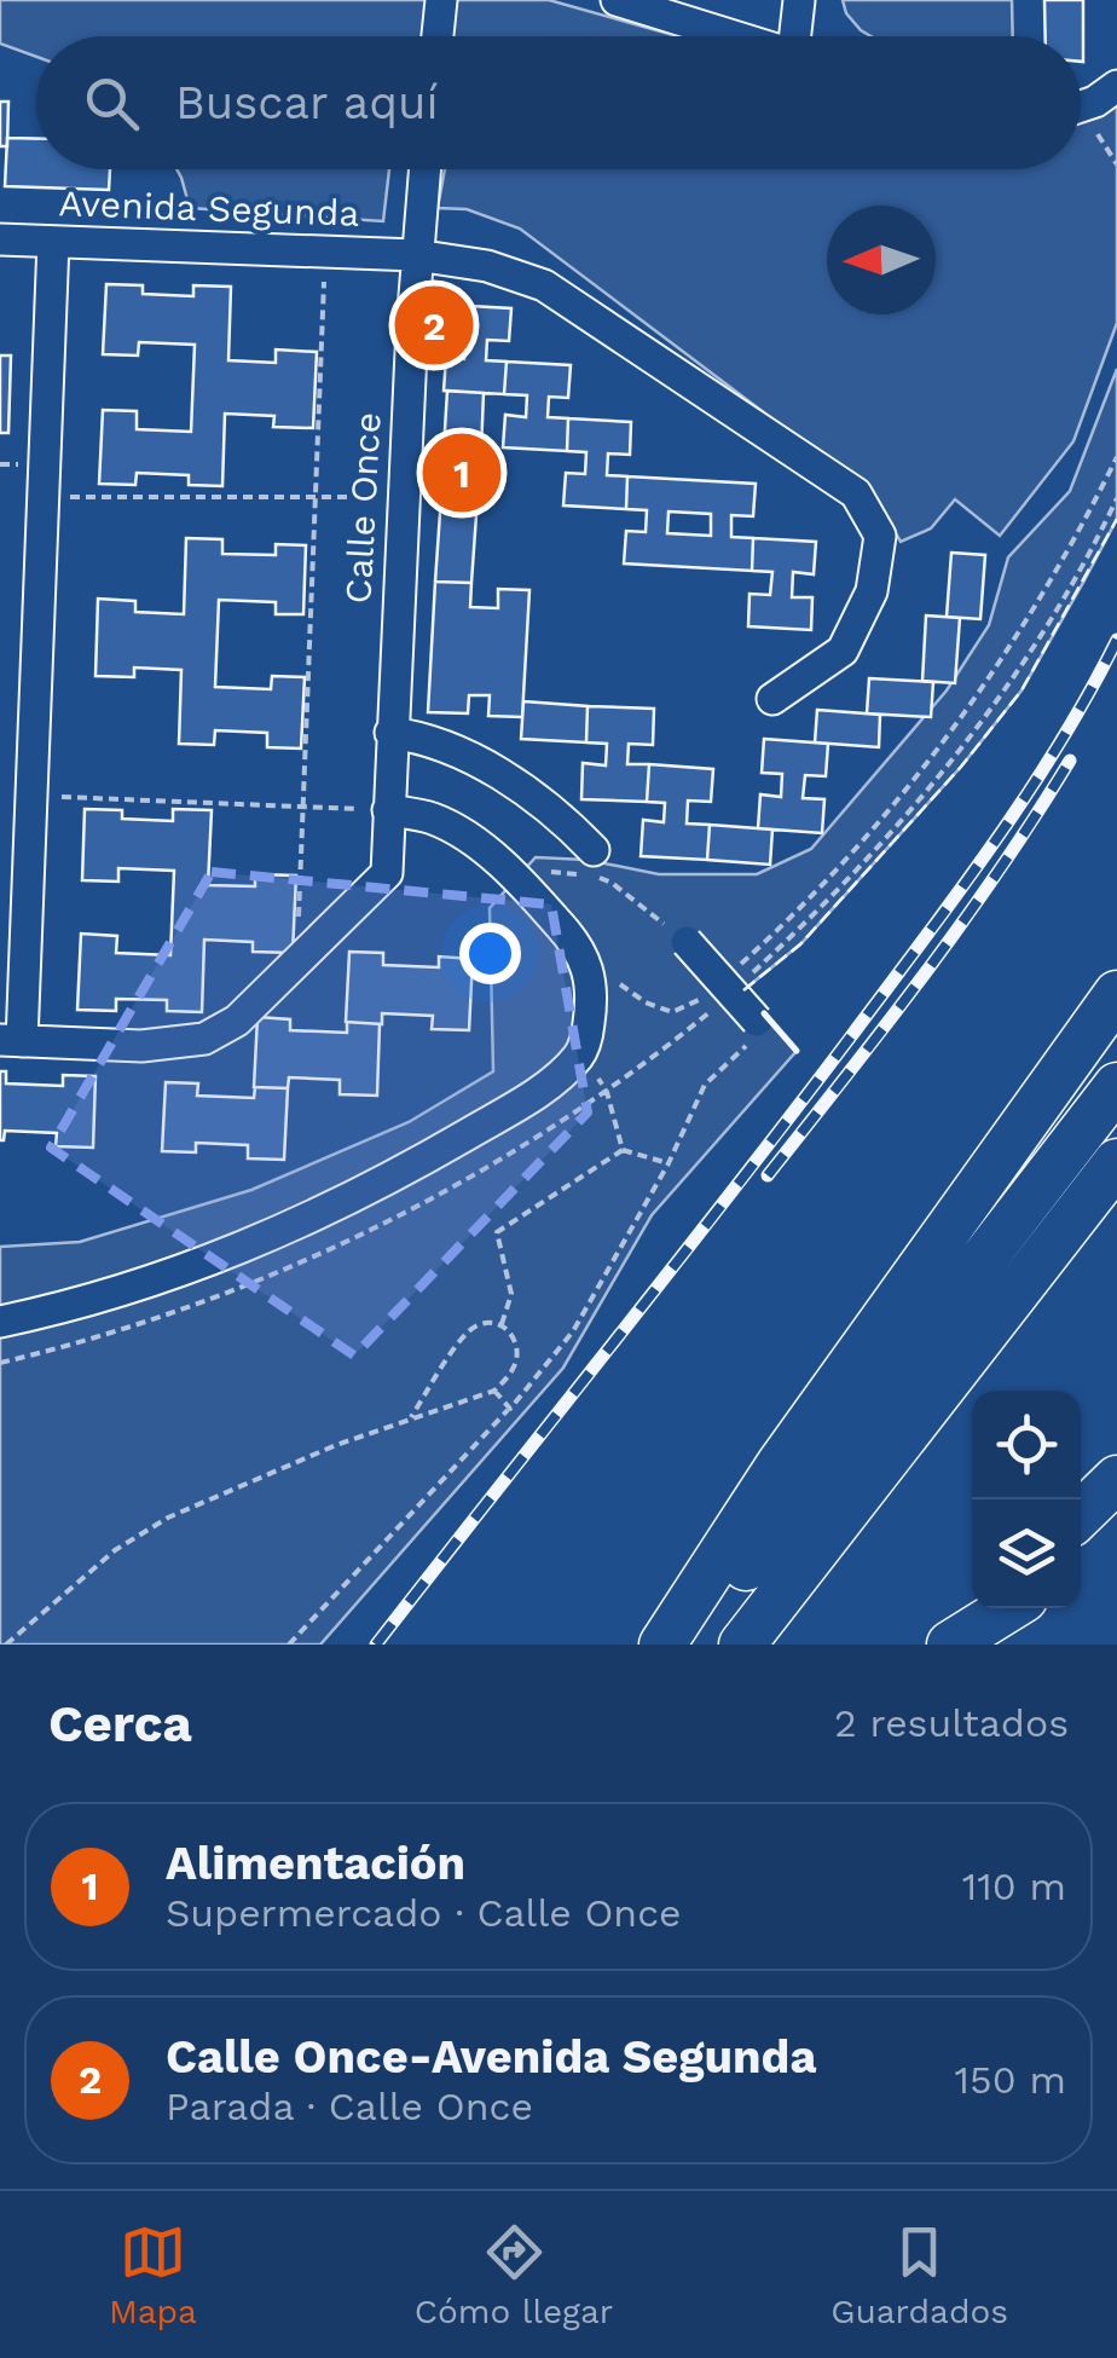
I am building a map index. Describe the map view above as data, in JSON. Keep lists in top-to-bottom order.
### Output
{
  "streets": {
    "street": ["Avenida Segunda", "Calle Once"]
  },
  "crossings": [
    ["Avenida Segunda", "Calle Once"]
  ],
  "north": "left",
  "page": {
    "search": "Buscar aquí",
    "pins": ["2", "1"],
    "heading": ["Cerca", "2 resultados"],
    "list": [
      {
        "mark": "1",
        "name": "Alimentación",
        "note": "Supermercado · Calle Once",
        "value": "110 m"
      },
      {
        "mark": "2",
        "name": "Calle Once-Avenida Segunda",
        "note": "Parada · Calle Once",
        "value": "150 m"
      }
    ],
    "nav": ["Mapa", "Cómo llegar", "Guardados"]
  }
}
